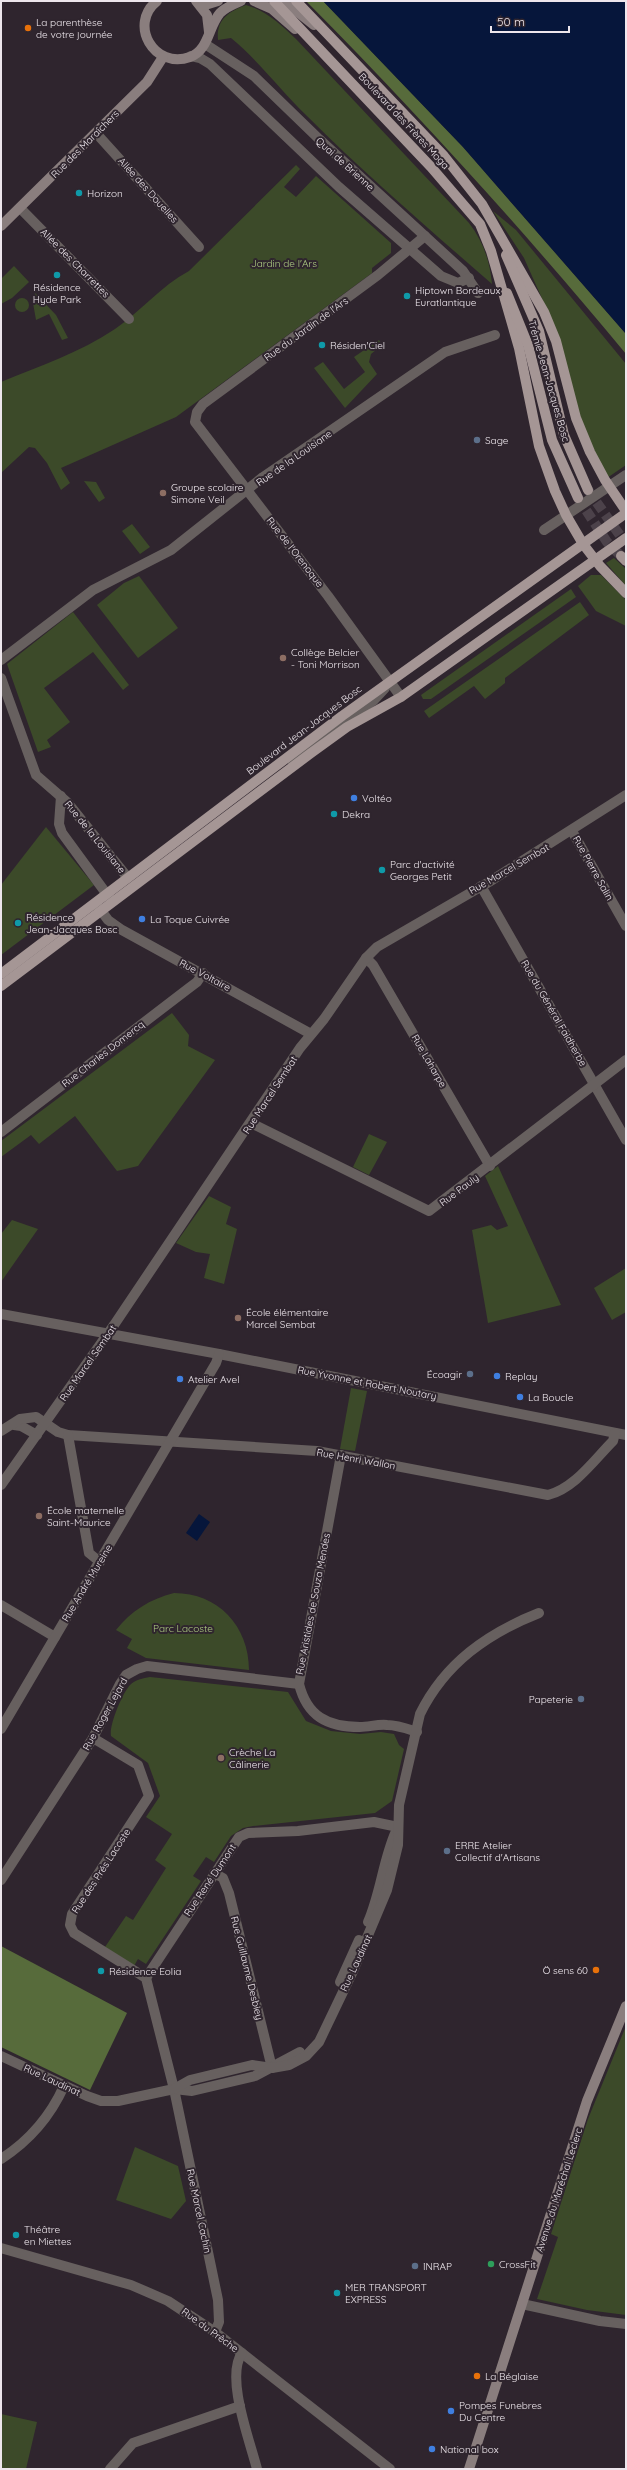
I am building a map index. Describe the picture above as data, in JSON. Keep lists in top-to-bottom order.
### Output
{
  "streets": {
    "main road": [
      "Boulevard des Frères Moga",
      "Rue des Maraîchers",
      "Trémie Jean-Jacques Bosc",
      "Boulevard Jean-Jacques Bosc",
      "Avenue du Maréchal Leclerc"
    ],
    "street": [
      "Quai de Brienne",
      "Allée des Douelles",
      "Allée des Charrettes",
      "Rue du Jardin de l'Ars",
      "Rue de la Louisiane",
      "Rue de l'Orenoque",
      "Rue Pierre Salin",
      "Rue Marcel Sembat",
      "Rue Voltaire",
      "Rue du Général Faidherbe",
      "Rue Charles Domercq",
      "Rue Laharpe",
      "Rue Pauly",
      "Rue Yvonne et Robert Noutary",
      "Rue Henri Wallon",
      "Rue André Mureine",
      "Rue Aristides de Souza Mendes",
      "Rue Roger Lejard",
      "Rue des Prés Lacoste",
      "Rue René Dumont",
      "Rue Laudinat",
      "Rue Guillaume Desbiey",
      "Rue Marcel Cachin",
      "Rue du Prêche"
    ]
  },
  "crossings": [
    ["Boulevard des Frères Moga", "Trémie Jean-Jacques Bosc"],
    ["Rue des Maraîchers", "Allée des Douelles"],
    ["Rue des Maraîchers", "Allée des Charrettes"],
    ["Quai de Brienne", "Rue du Jardin de l'Ars"],
    ["Rue du Jardin de l'Ars", "Rue de l'Orenoque"],
    ["Rue de la Louisiane", "Rue de l'Orenoque"],
    ["Rue de la Louisiane", "Boulevard Jean-Jacques Bosc"],
    ["Rue de l'Orenoque", "Boulevard Jean-Jacques Bosc"],
    ["Boulevard Jean-Jacques Bosc", "Rue Voltaire"],
    ["Rue Pierre Salin", "Rue Marcel Sembat"],
    ["Rue Marcel Sembat", "Rue Voltaire"],
    ["Rue Marcel Sembat", "Rue du Général Faidherbe"],
    ["Rue Marcel Sembat", "Rue Laharpe"],
    ["Rue Marcel Sembat", "Rue Pauly"],
    ["Rue Marcel Sembat", "Rue Yvonne et Robert Noutary"],
    ["Rue Marcel Sembat", "Rue Henri Wallon"],
    ["Rue Voltaire", "Rue Charles Domercq"],
    ["Rue du Général Faidherbe", "Rue Pauly"],
    ["Rue Laharpe", "Rue Pauly"],
    ["Rue Yvonne et Robert Noutary", "Rue Henri Wallon"],
    ["Rue Yvonne et Robert Noutary", "Rue André Mureine"],
    ["Rue Henri Wallon", "Rue André Mureine"],
    ["Rue Henri Wallon", "Rue Aristides de Souza Mendes"],
    ["Rue Aristides de Souza Mendes", "Rue Roger Lejard"],
    ["Rue Aristides de Souza Mendes", "Rue Laudinat"],
    ["Rue Roger Lejard", "Rue des Prés Lacoste"],
    ["Rue des Prés Lacoste", "Rue René Dumont"],
    ["Rue René Dumont", "Rue Laudinat"],
    ["Rue René Dumont", "Rue Guillaume Desbiey"],
    ["Rue Laudinat", "Rue Guillaume Desbiey"],
    ["Rue Laudinat", "Rue Marcel Cachin"],
    ["Rue Marcel Cachin", "Rue du Prêche"]
  ],
  "parks": ["Jardin de l'Ars", "Parc Lacoste"],
  "places": [
    "La parenthèse de votre journée",
    "Horizon",
    "Résidence Hyde Park",
    "Hiptown Bordeaux Euratlantique",
    "Résiden'Ciel",
    "Sage",
    "Groupe scolaire Simone Veil",
    "Collège Belcier - Toni Morrison",
    "Voltéo",
    "Dekra",
    "Parc d'activité Georges Petit",
    "La Toque Cuivrée",
    "Résidence Jean-Jacques Bosc",
    "École élémentaire Marcel Sembat",
    "Écoagir",
    "Replay",
    "Atelier Avel",
    "La Boucle",
    "École maternelle Saint-Maurice",
    "Papeterie",
    "Crèche La Câlinerie",
    "ERRE Atelier Collectif d'Artisans",
    "Ö sens 60",
    "Résidence Eolia",
    "Théâtre en Miettes",
    "CrossFit",
    "INRAP",
    "MER TRANSPORT EXPRESS",
    "La Béglaise",
    "Pompes Funebres Du Centre",
    "National box"
  ],
  "scale_bar": "50 m"
}
